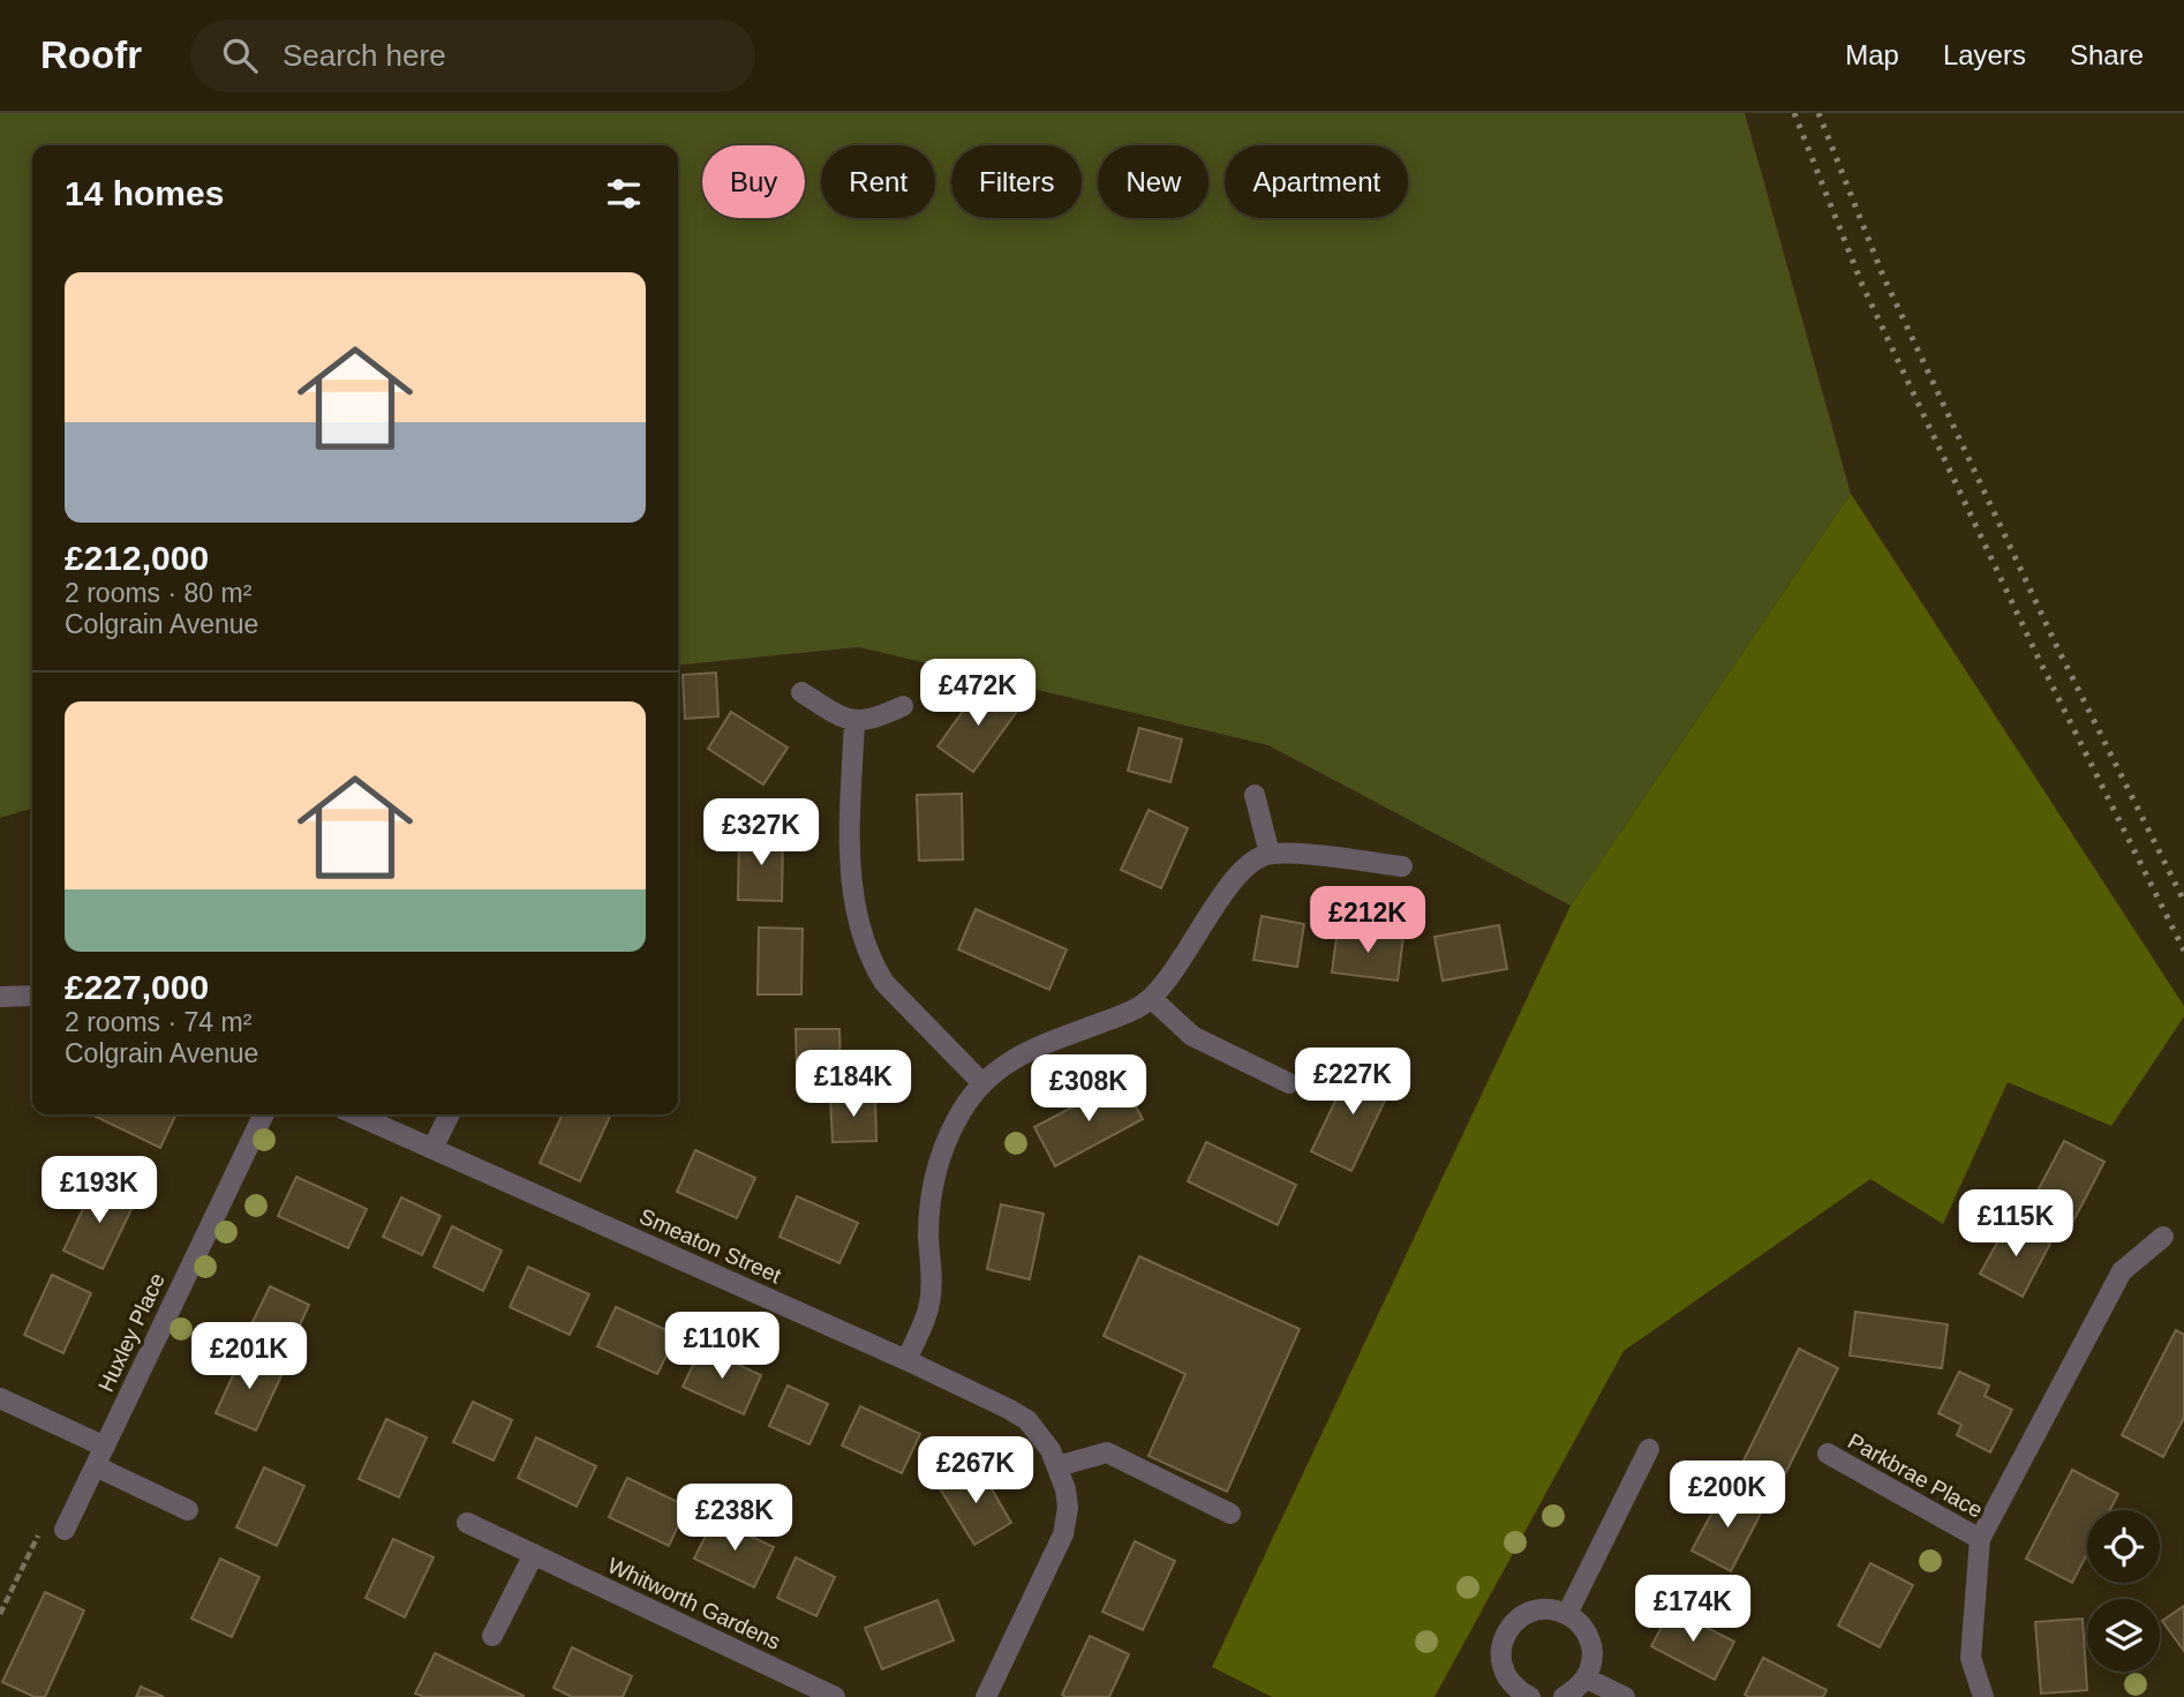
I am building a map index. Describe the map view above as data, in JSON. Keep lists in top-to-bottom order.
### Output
{
  "streets": {
    "street": [
      "Smeaton Street",
      "Huxley Place",
      "Parkbrae Place",
      "Whitworth Gardens"
    ]
  },
  "page": {
    "header": "Roofr",
    "search": "Search here",
    "nav": ["Map", "Layers", "Share"],
    "chip": [
      "Buy",
      "Rent",
      "Filters",
      "New",
      "Apartment"
    ],
    "heading": "14 homes",
    "list": [
      {
        "name": "£212,000",
        "note": "2 rooms · 80 m² · Colgrain Avenue"
      },
      {
        "name": "£227,000",
        "note": "2 rooms · 74 m² · Colgrain Avenue"
      }
    ],
    "price": [
      "£472K",
      "£327K",
      "£212K",
      "£227K",
      "£184K",
      "£308K",
      "£193K",
      "£115K",
      "£110K",
      "£201K",
      "£267K",
      "£200K",
      "£238K",
      "£174K"
    ]
  }
}
